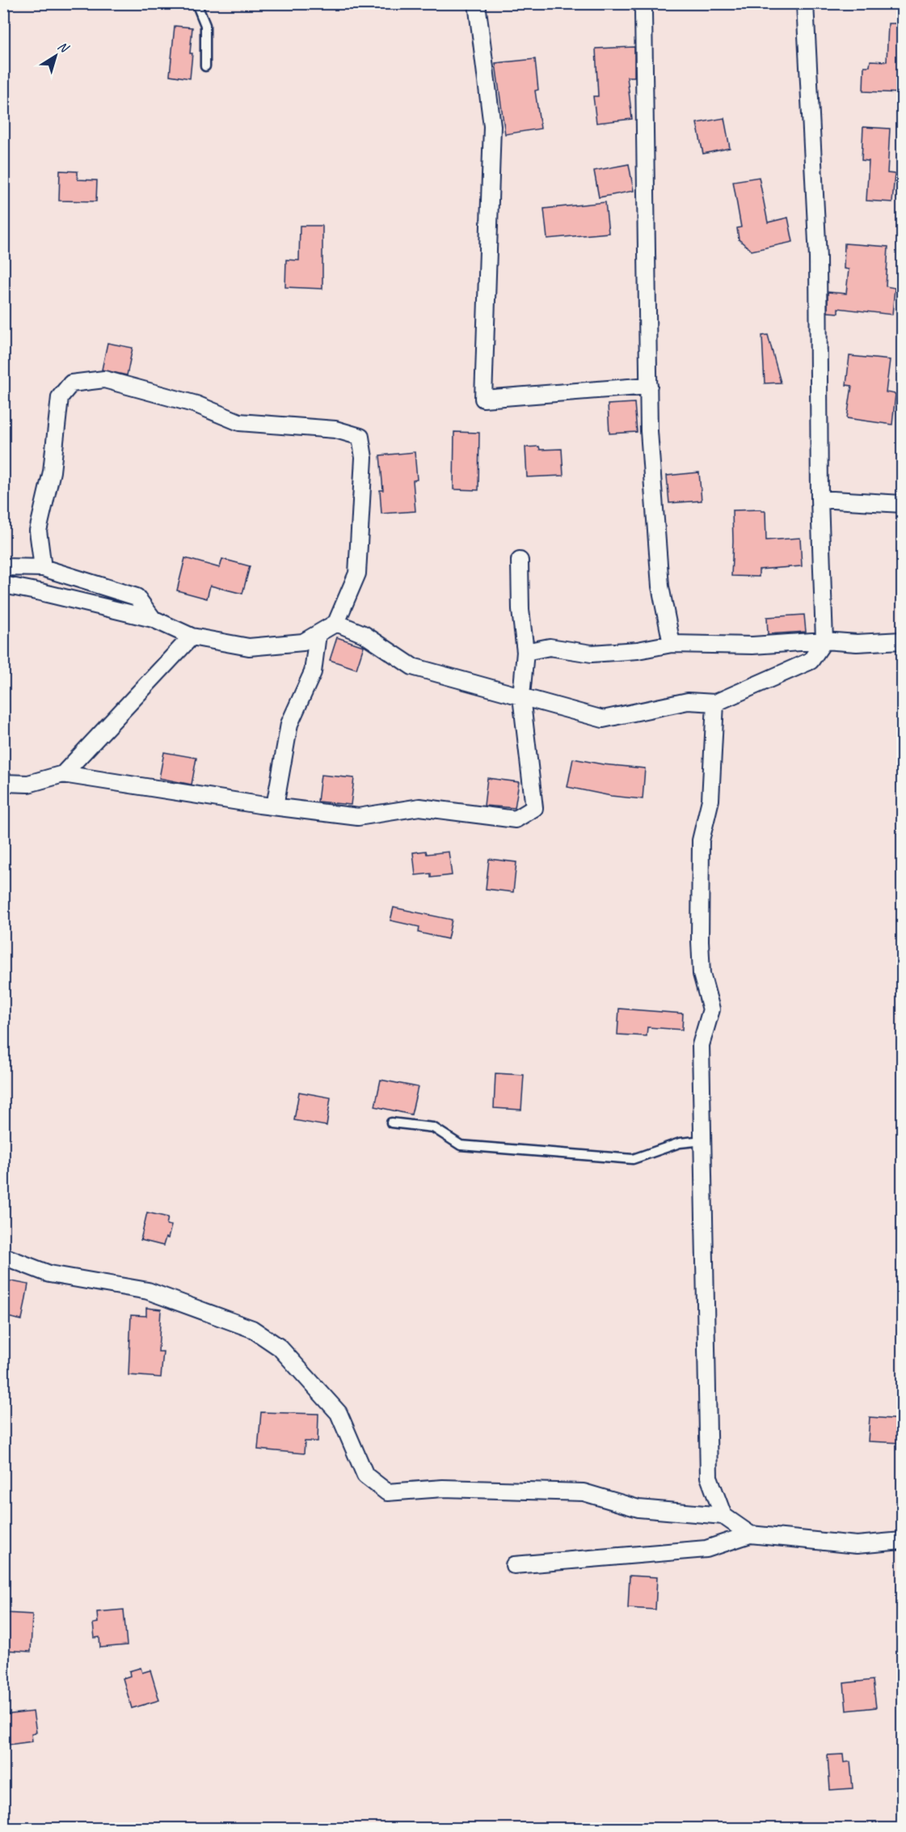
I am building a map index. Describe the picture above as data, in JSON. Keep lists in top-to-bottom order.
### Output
{
  "north": "top right"
}
